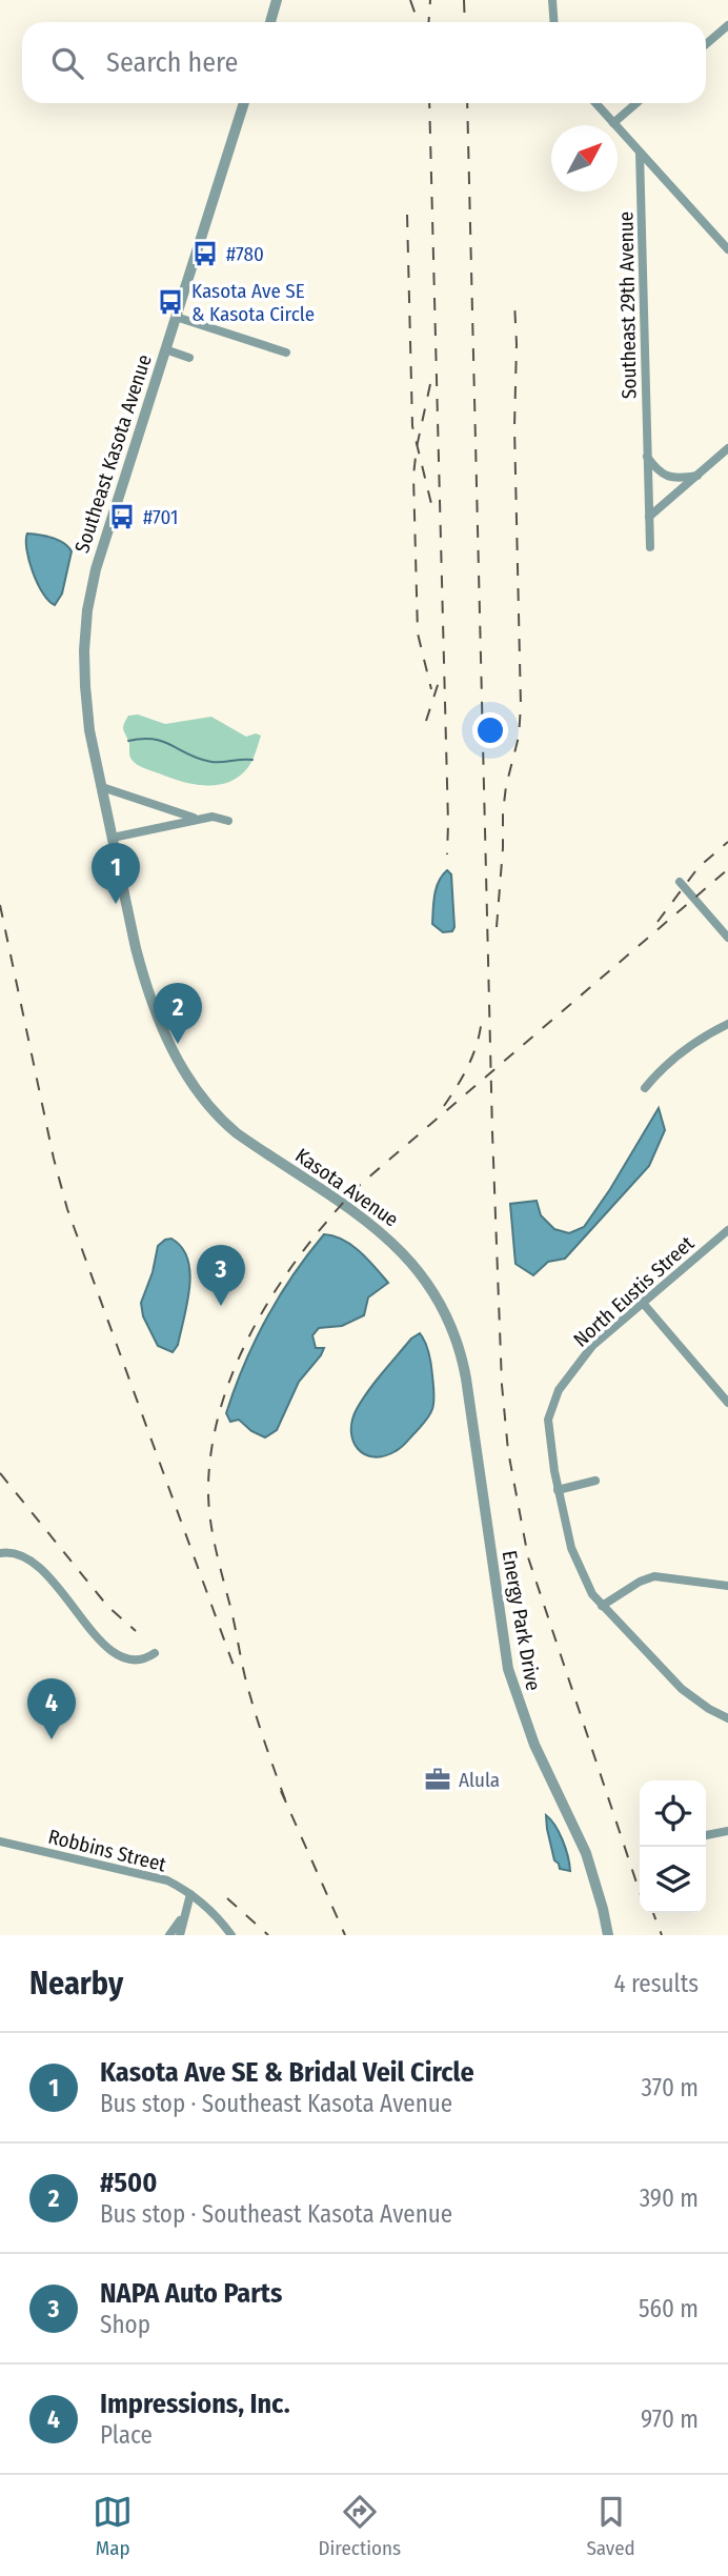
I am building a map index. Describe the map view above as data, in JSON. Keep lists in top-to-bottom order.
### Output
{
  "streets": {
    "street": [
      "Southeast 29th Avenue",
      "Southeast Kasota Avenue",
      "Kasota Avenue",
      "North Eustis Street",
      "Energy Park Drive",
      "Robbins Street"
    ]
  },
  "crossings": [
    ["Southeast Kasota Avenue", "Kasota Avenue"],
    ["Kasota Avenue", "Energy Park Drive"]
  ],
  "places": {
    "bus stop": ["#780", "Kasota Ave SE & Kasota Circle", "#701"],
    "office": ["Alula"]
  },
  "north": "top right",
  "page": {
    "search": "Search here",
    "pins": [
      "1",
      "2",
      "3",
      "4"
    ],
    "heading": ["Nearby", "4 results"],
    "list": [
      {
        "mark": "1",
        "name": "Kasota Ave SE & Bridal Veil Circle",
        "note": "Bus stop · Southeast Kasota Avenue",
        "value": "370 m"
      },
      {
        "mark": "2",
        "name": "#500",
        "note": "Bus stop · Southeast Kasota Avenue",
        "value": "390 m"
      },
      {
        "mark": "3",
        "name": "NAPA Auto Parts",
        "note": "Shop",
        "value": "560 m"
      },
      {
        "mark": "4",
        "name": "Impressions, Inc.",
        "note": "Place",
        "value": "970 m"
      }
    ],
    "nav": ["Map", "Directions", "Saved"]
  }
}
